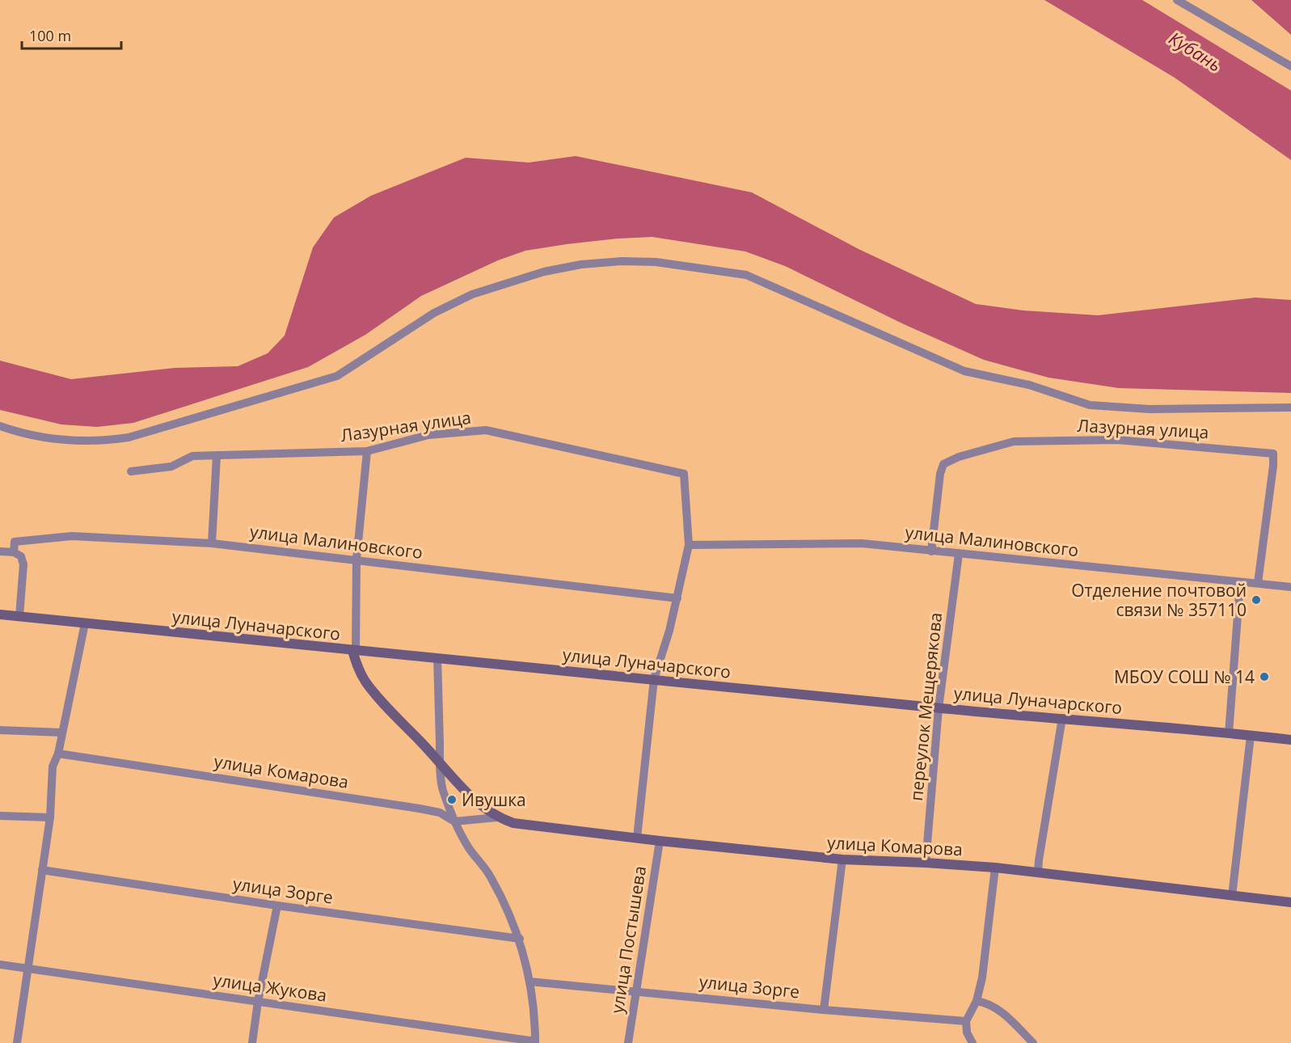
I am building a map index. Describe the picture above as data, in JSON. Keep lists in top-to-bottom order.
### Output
{
  "streets": {
    "street": [
      "Лазурная улица",
      "улица Малиновского",
      "улица Луначарского",
      "переулок Мещерякова",
      "улица Комарова",
      "улица Зорге",
      "улица Постышева",
      "улица Жукова"
    ]
  },
  "crossings": [
    ["Лазурная улица", "улица Малиновского"],
    ["улица Малиновского", "переулок Мещерякова"],
    ["улица Луначарского", "переулок Мещерякова"],
    ["улица Луначарского", "улица Комарова"],
    ["переулок Мещерякова", "улица Комарова"],
    ["улица Комарова", "улица Постышева"],
    ["улица Зорге", "улица Постышева"]
  ],
  "water": ["Кубань"],
  "places": ["Отделение почтовой связи № 357110", "МБОУ СОШ № 14", "Ивушка"],
  "scale_bar": "100 m"
}
